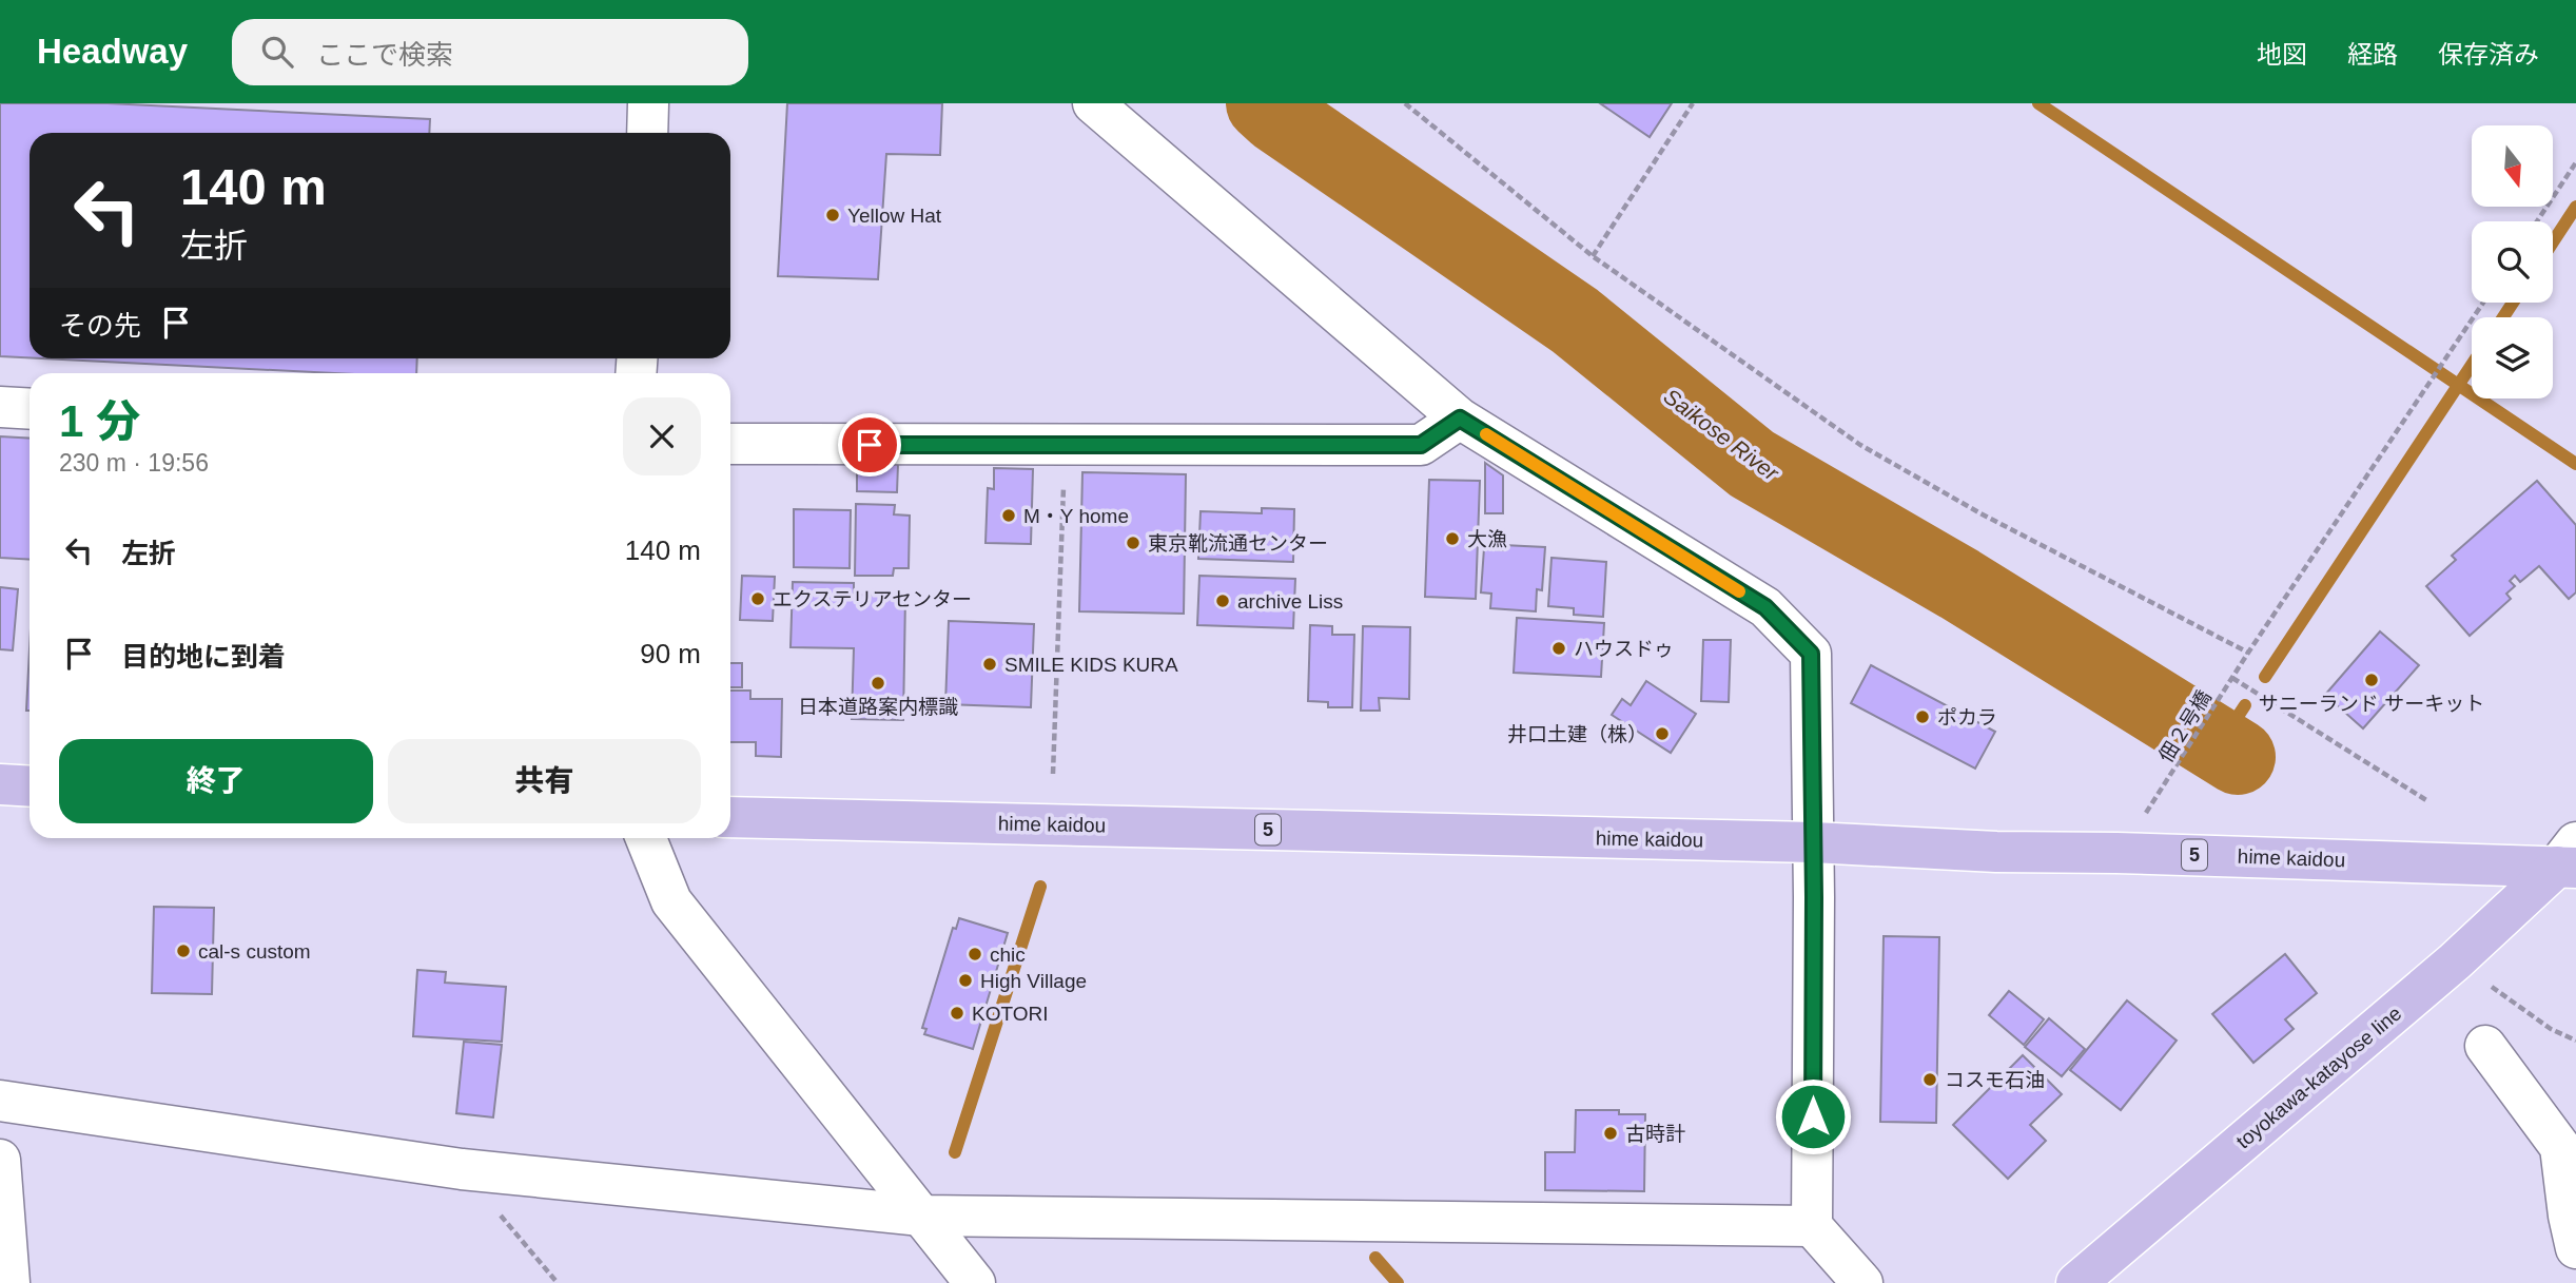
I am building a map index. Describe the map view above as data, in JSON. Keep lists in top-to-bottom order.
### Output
{
  "streets": {
    "main road": ["hime kaidou", "5", "toyokawa-katayose line"],
    "path": ["佃２号橋"]
  },
  "crossings": [
    ["hime kaidou", "toyokawa-katayose line"]
  ],
  "water": ["Saikose River"],
  "places": [
    "Yellow Hat",
    "M・Y home",
    "大漁",
    "東京靴流通センター",
    "エクステリアセンター",
    "archive Liss",
    "ハウスドゥ",
    "SMILE KIDS KURA",
    "サニーランド サーキット",
    "日本道路案内標識",
    "ポカラ",
    "井口土建（株）",
    "cal-s custom",
    "chic",
    "High Village",
    "KOTORI",
    "コスモ石油",
    "古時計"
  ],
  "north": "bottom",
  "page": {
    "header": "Headway",
    "search": "ここで検索",
    "nav": ["地図", "経路", "保存済み"],
    "turn": ["140 m", "左折"],
    "then": "その先",
    "heading": ["1 分", "230 m · 19:56"],
    "list": [
      {
        "name": "左折",
        "value": "140 m"
      },
      {
        "name": "目的地に到着",
        "value": "90 m"
      }
    ],
    "buttons": ["終了", "共有"]
  }
}
